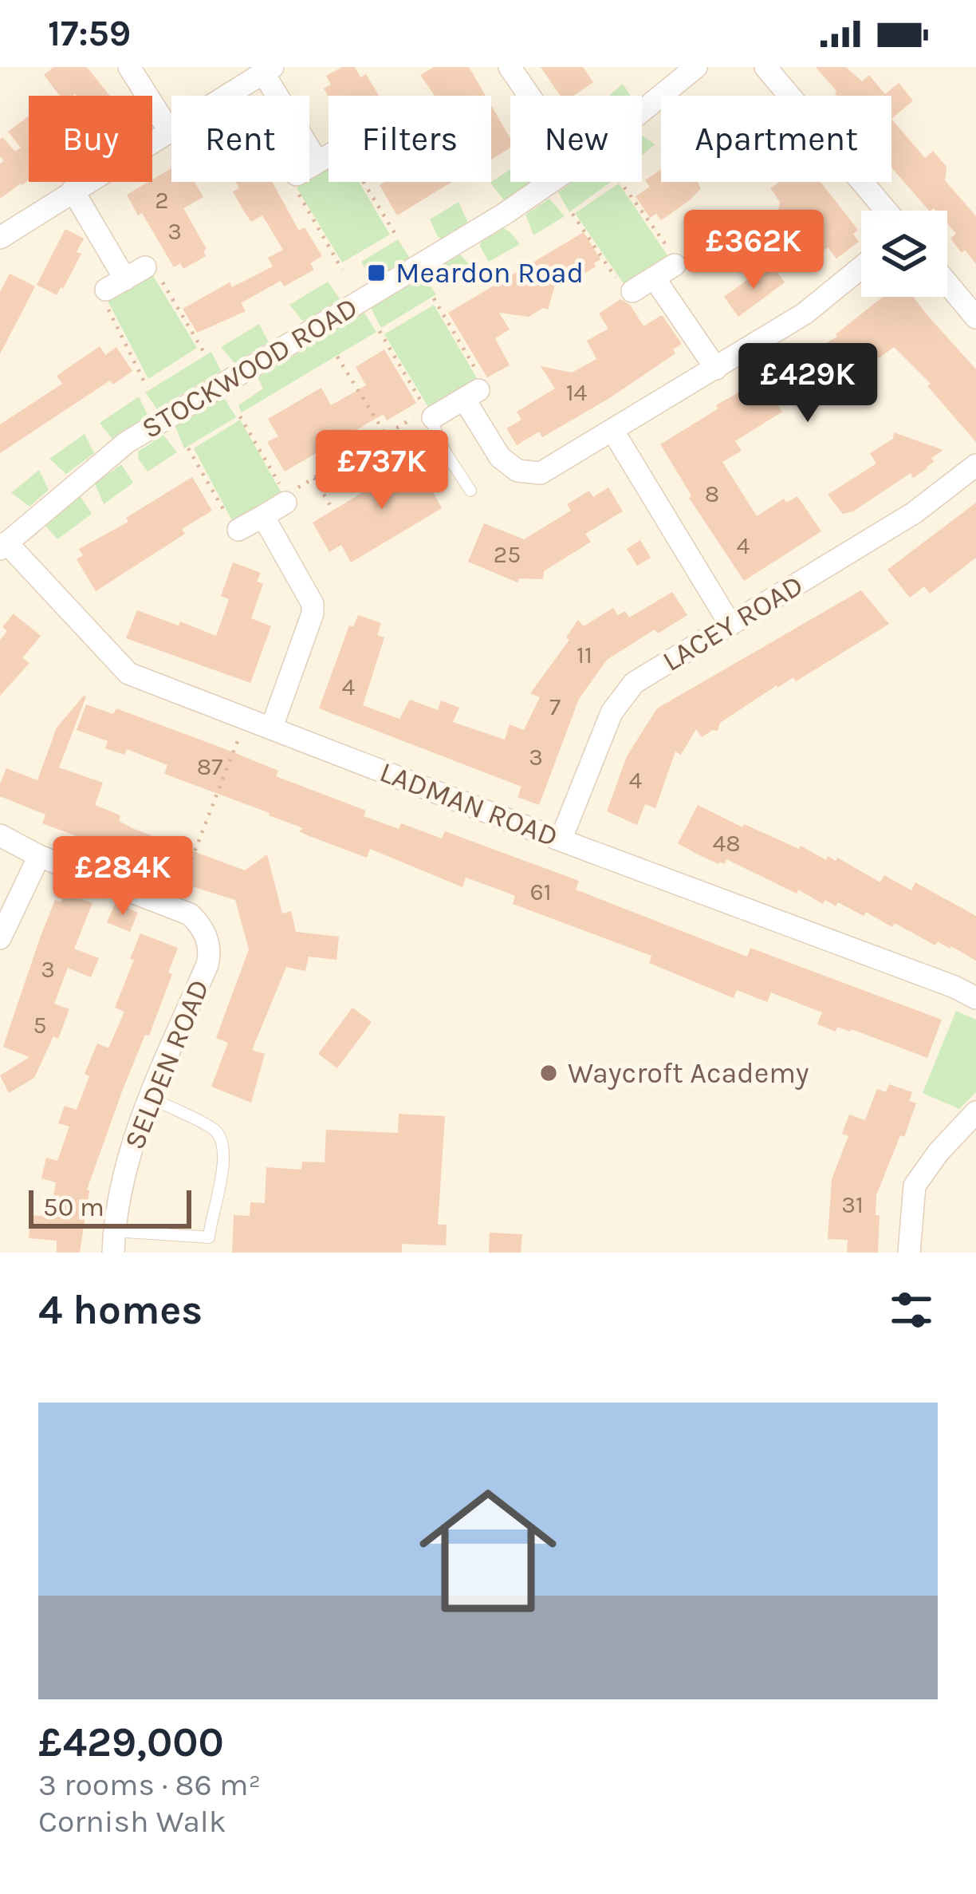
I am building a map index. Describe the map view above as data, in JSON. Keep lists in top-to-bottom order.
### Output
{
  "streets": {
    "street": [
      "STOCKWOOD ROAD",
      "LACEY ROAD",
      "LADMAN ROAD",
      "SELDEN ROAD"
    ]
  },
  "crossings": [
    ["STOCKWOOD ROAD", "LADMAN ROAD"],
    ["LACEY ROAD", "LADMAN ROAD"]
  ],
  "places": {
    "transit": ["Meardon Road"],
    "other": ["Waycroft Academy"]
  },
  "house_numbers": [
    "2",
    "3",
    "14",
    "8",
    "4",
    "25",
    "11",
    "4",
    "7",
    "3",
    "87",
    "4",
    "48",
    "61",
    "3",
    "5",
    "31"
  ],
  "scale_bar": "50 m",
  "page": {
    "status": "17:59",
    "chip": [
      "Buy",
      "Rent",
      "Filters",
      "New",
      "Apartment"
    ],
    "price": [
      "£362K",
      "£429K",
      "£737K",
      "£284K"
    ],
    "scale": "50 m",
    "heading": "4 homes",
    "list": [
      {
        "name": "£429,000",
        "note": "3 rooms · 86 m² · Cornish Walk"
      }
    ]
  }
}
